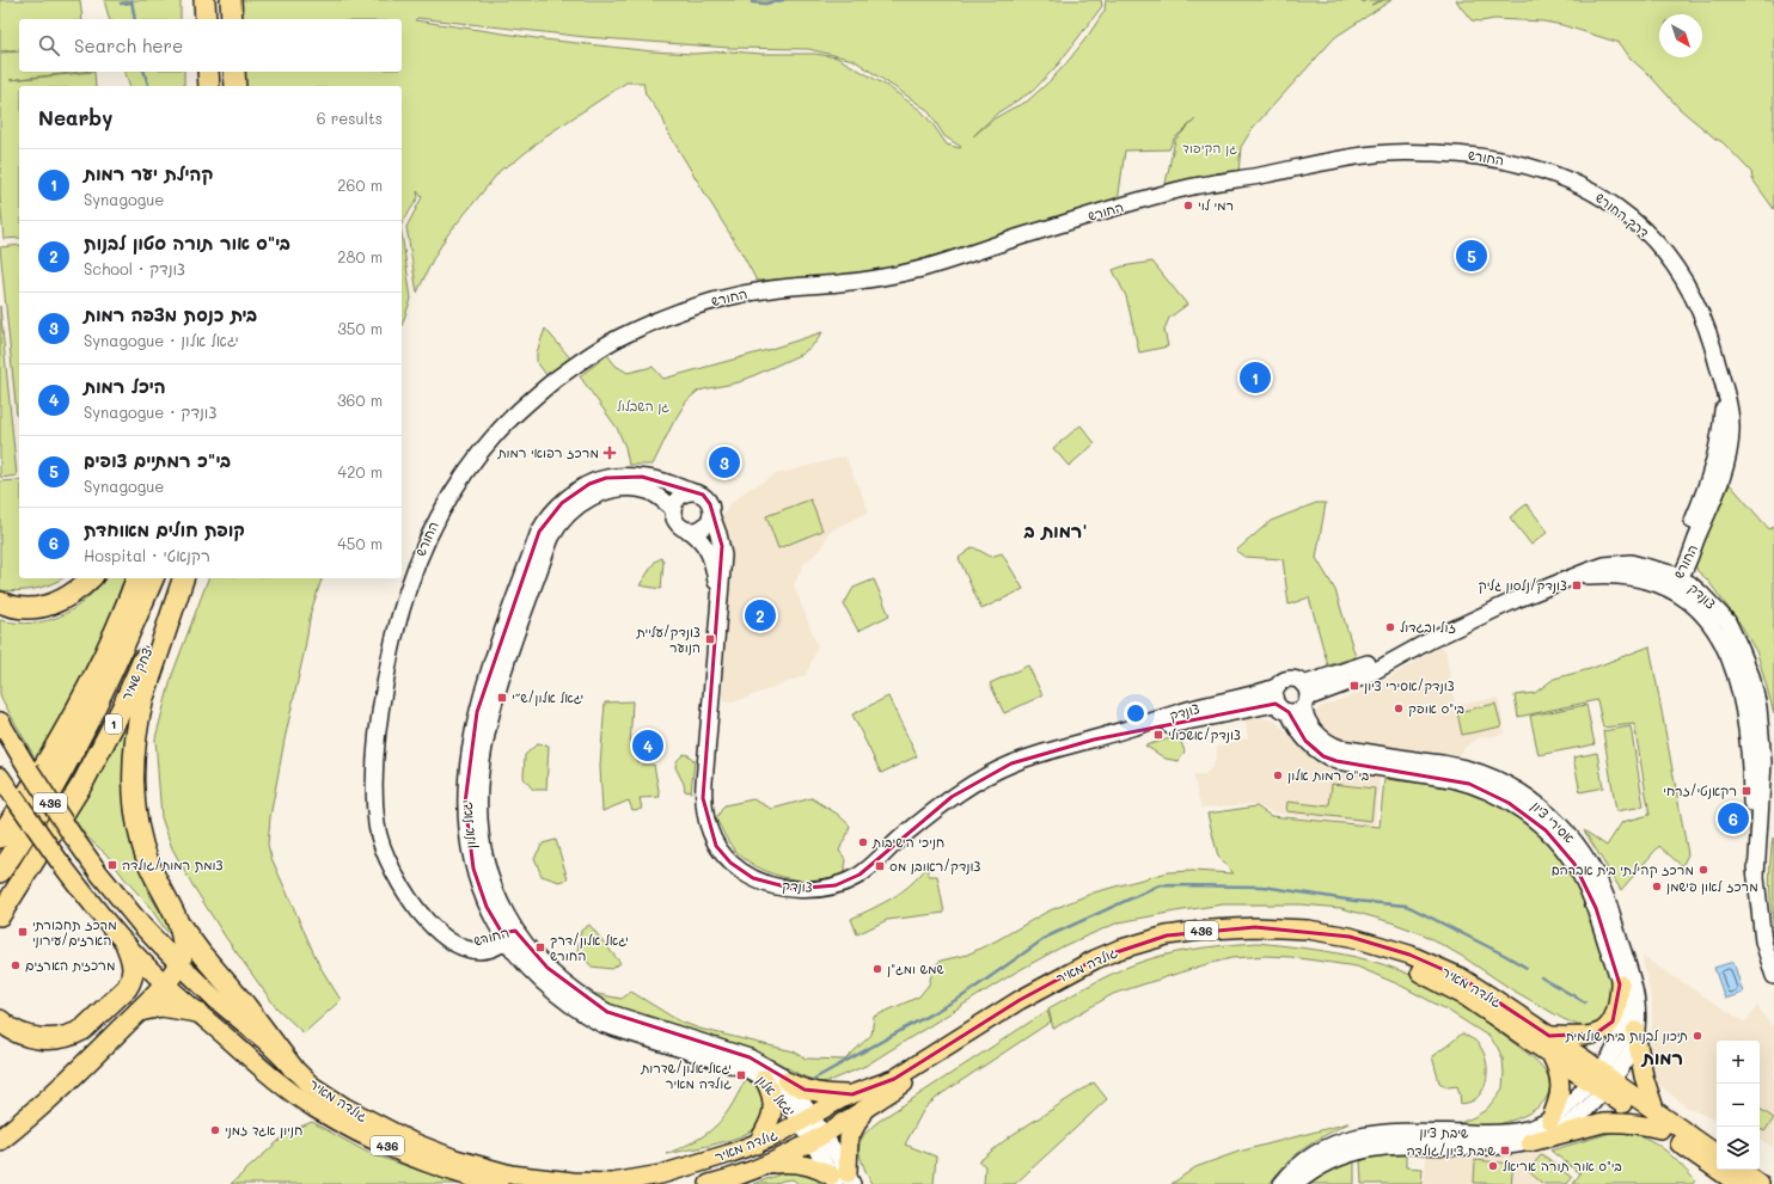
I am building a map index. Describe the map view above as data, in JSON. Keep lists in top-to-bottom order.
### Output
{
  "streets": {
    "highway": ["יצחק שמיר", "1"],
    "main road": ["436", "גולדה מאיר"],
    "street": [
      "החורש",
      "דרך החורש",
      "צונדק",
      "אסירי ציון",
      "יגאל אלון",
      "שיבת ציון"
    ]
  },
  "crossings": [
    ["החורש", "דרך החורש"],
    ["החורש", "צונדק"],
    ["החורש", "יגאל אלון"],
    ["צונדק", "אסירי ציון"],
    ["צונדק", "יגאל אלון"],
    ["יצחק שמיר", "1"],
    ["436", "אסירי ציון"],
    ["436", "גולדה מאיר"],
    ["436", "שיבת ציון"],
    ["אסירי ציון", "גולדה מאיר"],
    ["אסירי ציון", "שיבת ציון"],
    ["יגאל אלון", "גולדה מאיר"],
    ["גולדה מאיר", "שיבת ציון"]
  ],
  "districts": ["רמות ב'", "רמות"],
  "parks": ["גן הקיפוד", "גן השבלול"],
  "places": {
    "other": [
      "רמי לוי",
      "זול ובגדול",
      "בי\"ס אופק",
      "בי\"ס רמות אלון",
      "חניכי הישיבות",
      "מרכז קהילתי בית אברהם",
      "מרכז לאון פישמן",
      "מרכזית הארזים",
      "שמש ומג\"ן",
      "תיכון לבנות בית שולמית",
      "חניון אגד זמני",
      "בי\"ס אור תורה אריאל"
    ],
    "health": ["מרכז רפואי רמות"],
    "transit": [
      "צונדק/נלסון גליק",
      "צונדק/עליית הנוער",
      "צונדק/אסירי ציון",
      "יגאל אלון/ש״י",
      "צונדק/אשכולי",
      "רקאנטי/זרחי",
      "צומת רמות/גולדה",
      "צונדק/ראובן מס",
      "מרכז תחבורתי הארזים/עירוני",
      "יגאל אלון/דרך החורש",
      "יגאל אלון/שדרות גולדה מאיר",
      "שיבת ציון/גולדה"
    ]
  },
  "north": "bottom right",
  "page": {
    "search": "Search here",
    "heading": ["Nearby", "6 results"],
    "list": [
      {
        "mark": "1",
        "name": "קהילת יער רמות",
        "note": "Synagogue",
        "value": "260 m"
      },
      {
        "mark": "2",
        "name": "בי\"ס אור תורה סטון לבנות",
        "note": "School · צונדק",
        "value": "280 m"
      },
      {
        "mark": "3",
        "name": "בית כנסת מצפה רמות",
        "note": "Synagogue · יגאל אלון",
        "value": "350 m"
      },
      {
        "mark": "4",
        "name": "היכל רמות",
        "note": "Synagogue · צונדק",
        "value": "360 m"
      },
      {
        "mark": "5",
        "name": "בי\"כ רמתיים צופים",
        "note": "Synagogue",
        "value": "420 m"
      },
      {
        "mark": "6",
        "name": "קופת חולים מאוחדת",
        "note": "Hospital · רקנאטי",
        "value": "450 m"
      }
    ],
    "pins": [
      "5",
      "1",
      "3",
      "2",
      "4",
      "6"
    ],
    "map_buttons": ["+", "−"]
  }
}
